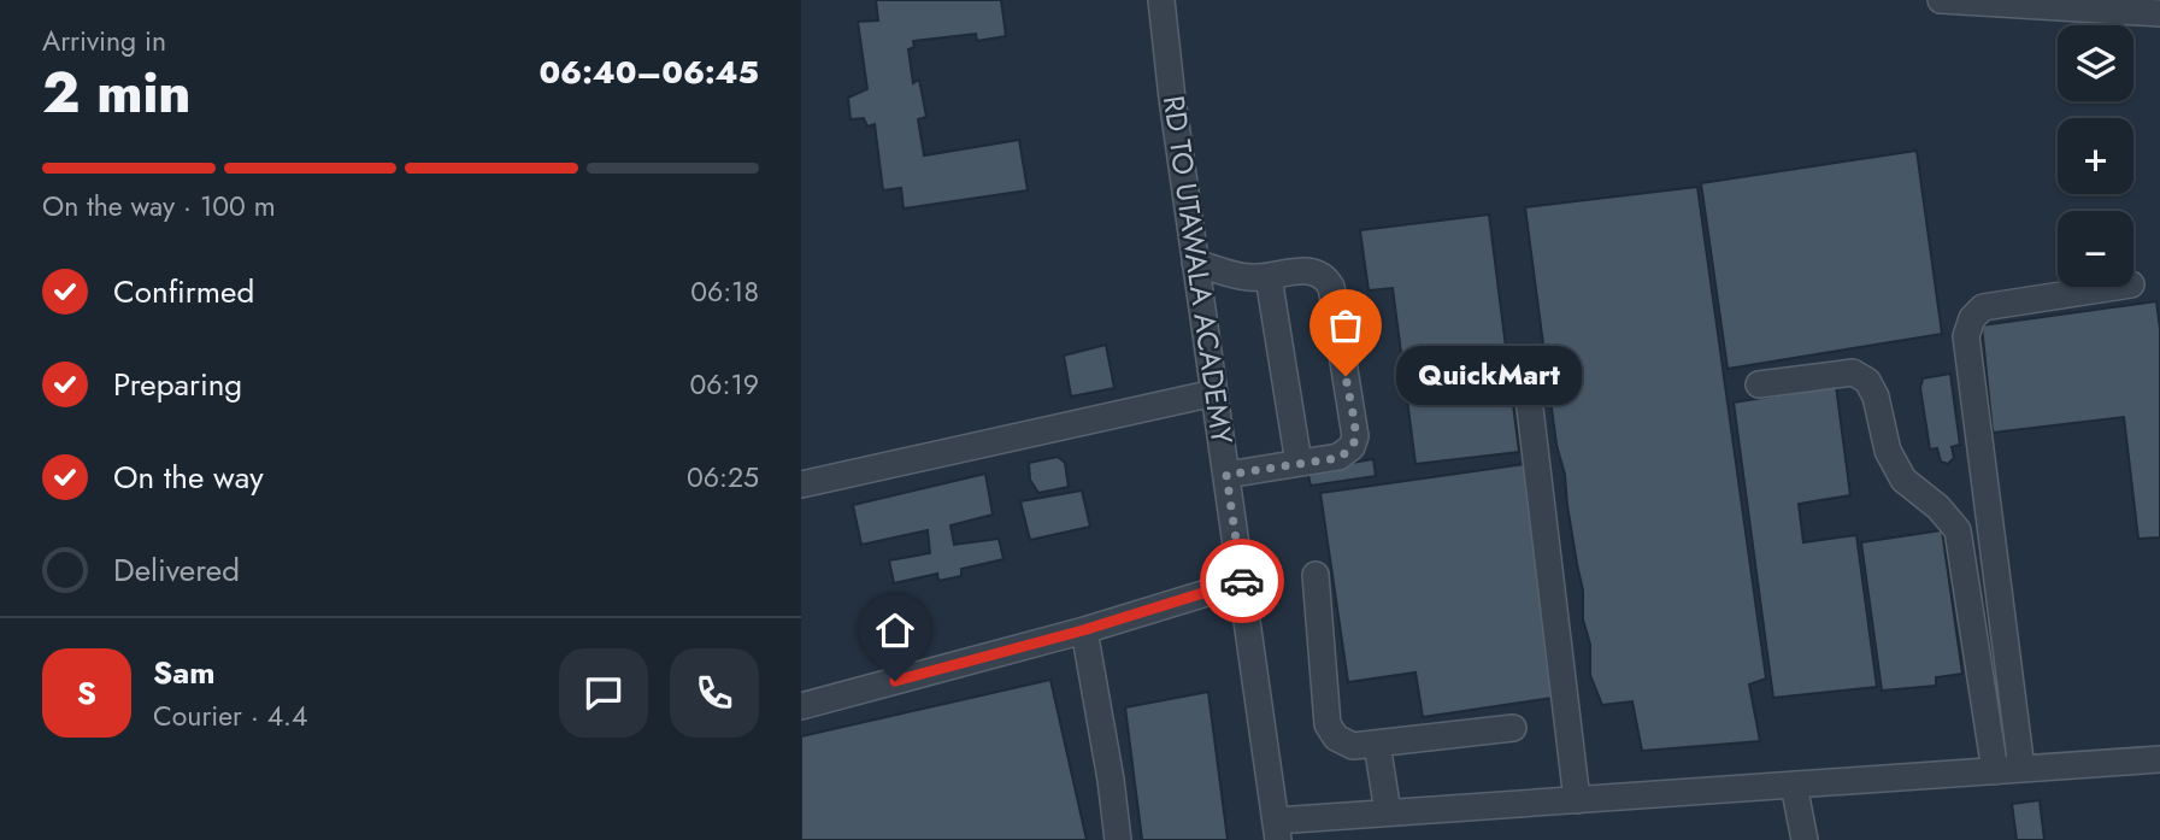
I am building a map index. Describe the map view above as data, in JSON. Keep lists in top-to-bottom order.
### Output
{
  "streets": {
    "street": ["RD TO UTAWALA ACADEMY"]
  },
  "places": ["QuickMart"],
  "page": {
    "heading": ["2 min", "Arriving in", "06:40–06:45"],
    "panel": ["Sam", "Courier · 4.4"],
    "map_buttons": ["+", "−"],
    "bar": "On the way · 100 m",
    "list": [
      ["Confirmed", "06:18"],
      ["Preparing", "06:19"],
      ["On the way", "06:25"],
      "Delivered"
    ],
    "bubble": "QuickMart",
    "round": "S"
  }
}
